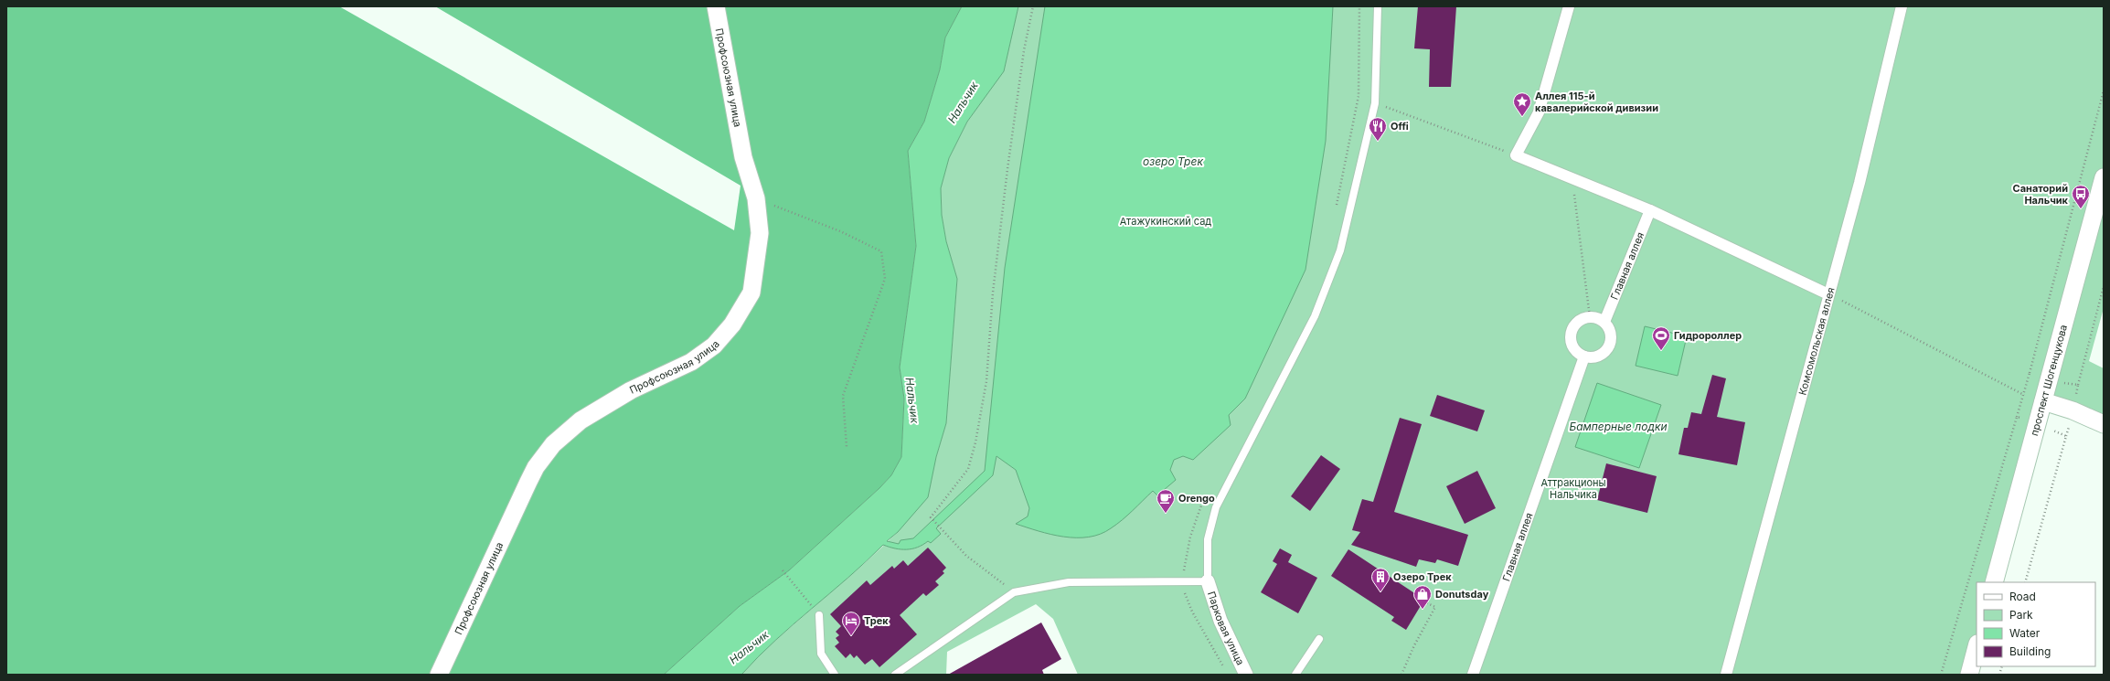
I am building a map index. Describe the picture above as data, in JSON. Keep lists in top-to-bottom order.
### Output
{
  "streets": {
    "street": [
      "Профсоюзная улица",
      "Главная аллея",
      "Комсомольская аллея",
      "проспект Шогенцукова",
      "Парковая улица"
    ]
  },
  "water": ["Нальчик", "озеро Трек", "Бамперные лодки"],
  "parks": ["Атажукинский сад", "Аттракционы Нальчика"],
  "places": {
    "place": ["Аллея 115-й кавалерийской дивизии"],
    "restaurant": ["Offi"],
    "bus stop": ["Санаторий Нальчик"],
    "sports": ["Гидророллер"],
    "cafe": ["Orengo"],
    "building": ["Озеро Трек"],
    "shop": ["Donutsday"],
    "hotel": ["Трек"]
  },
  "legend": [
    "Road",
    "Park",
    "Water",
    "Building"
  ]
}
